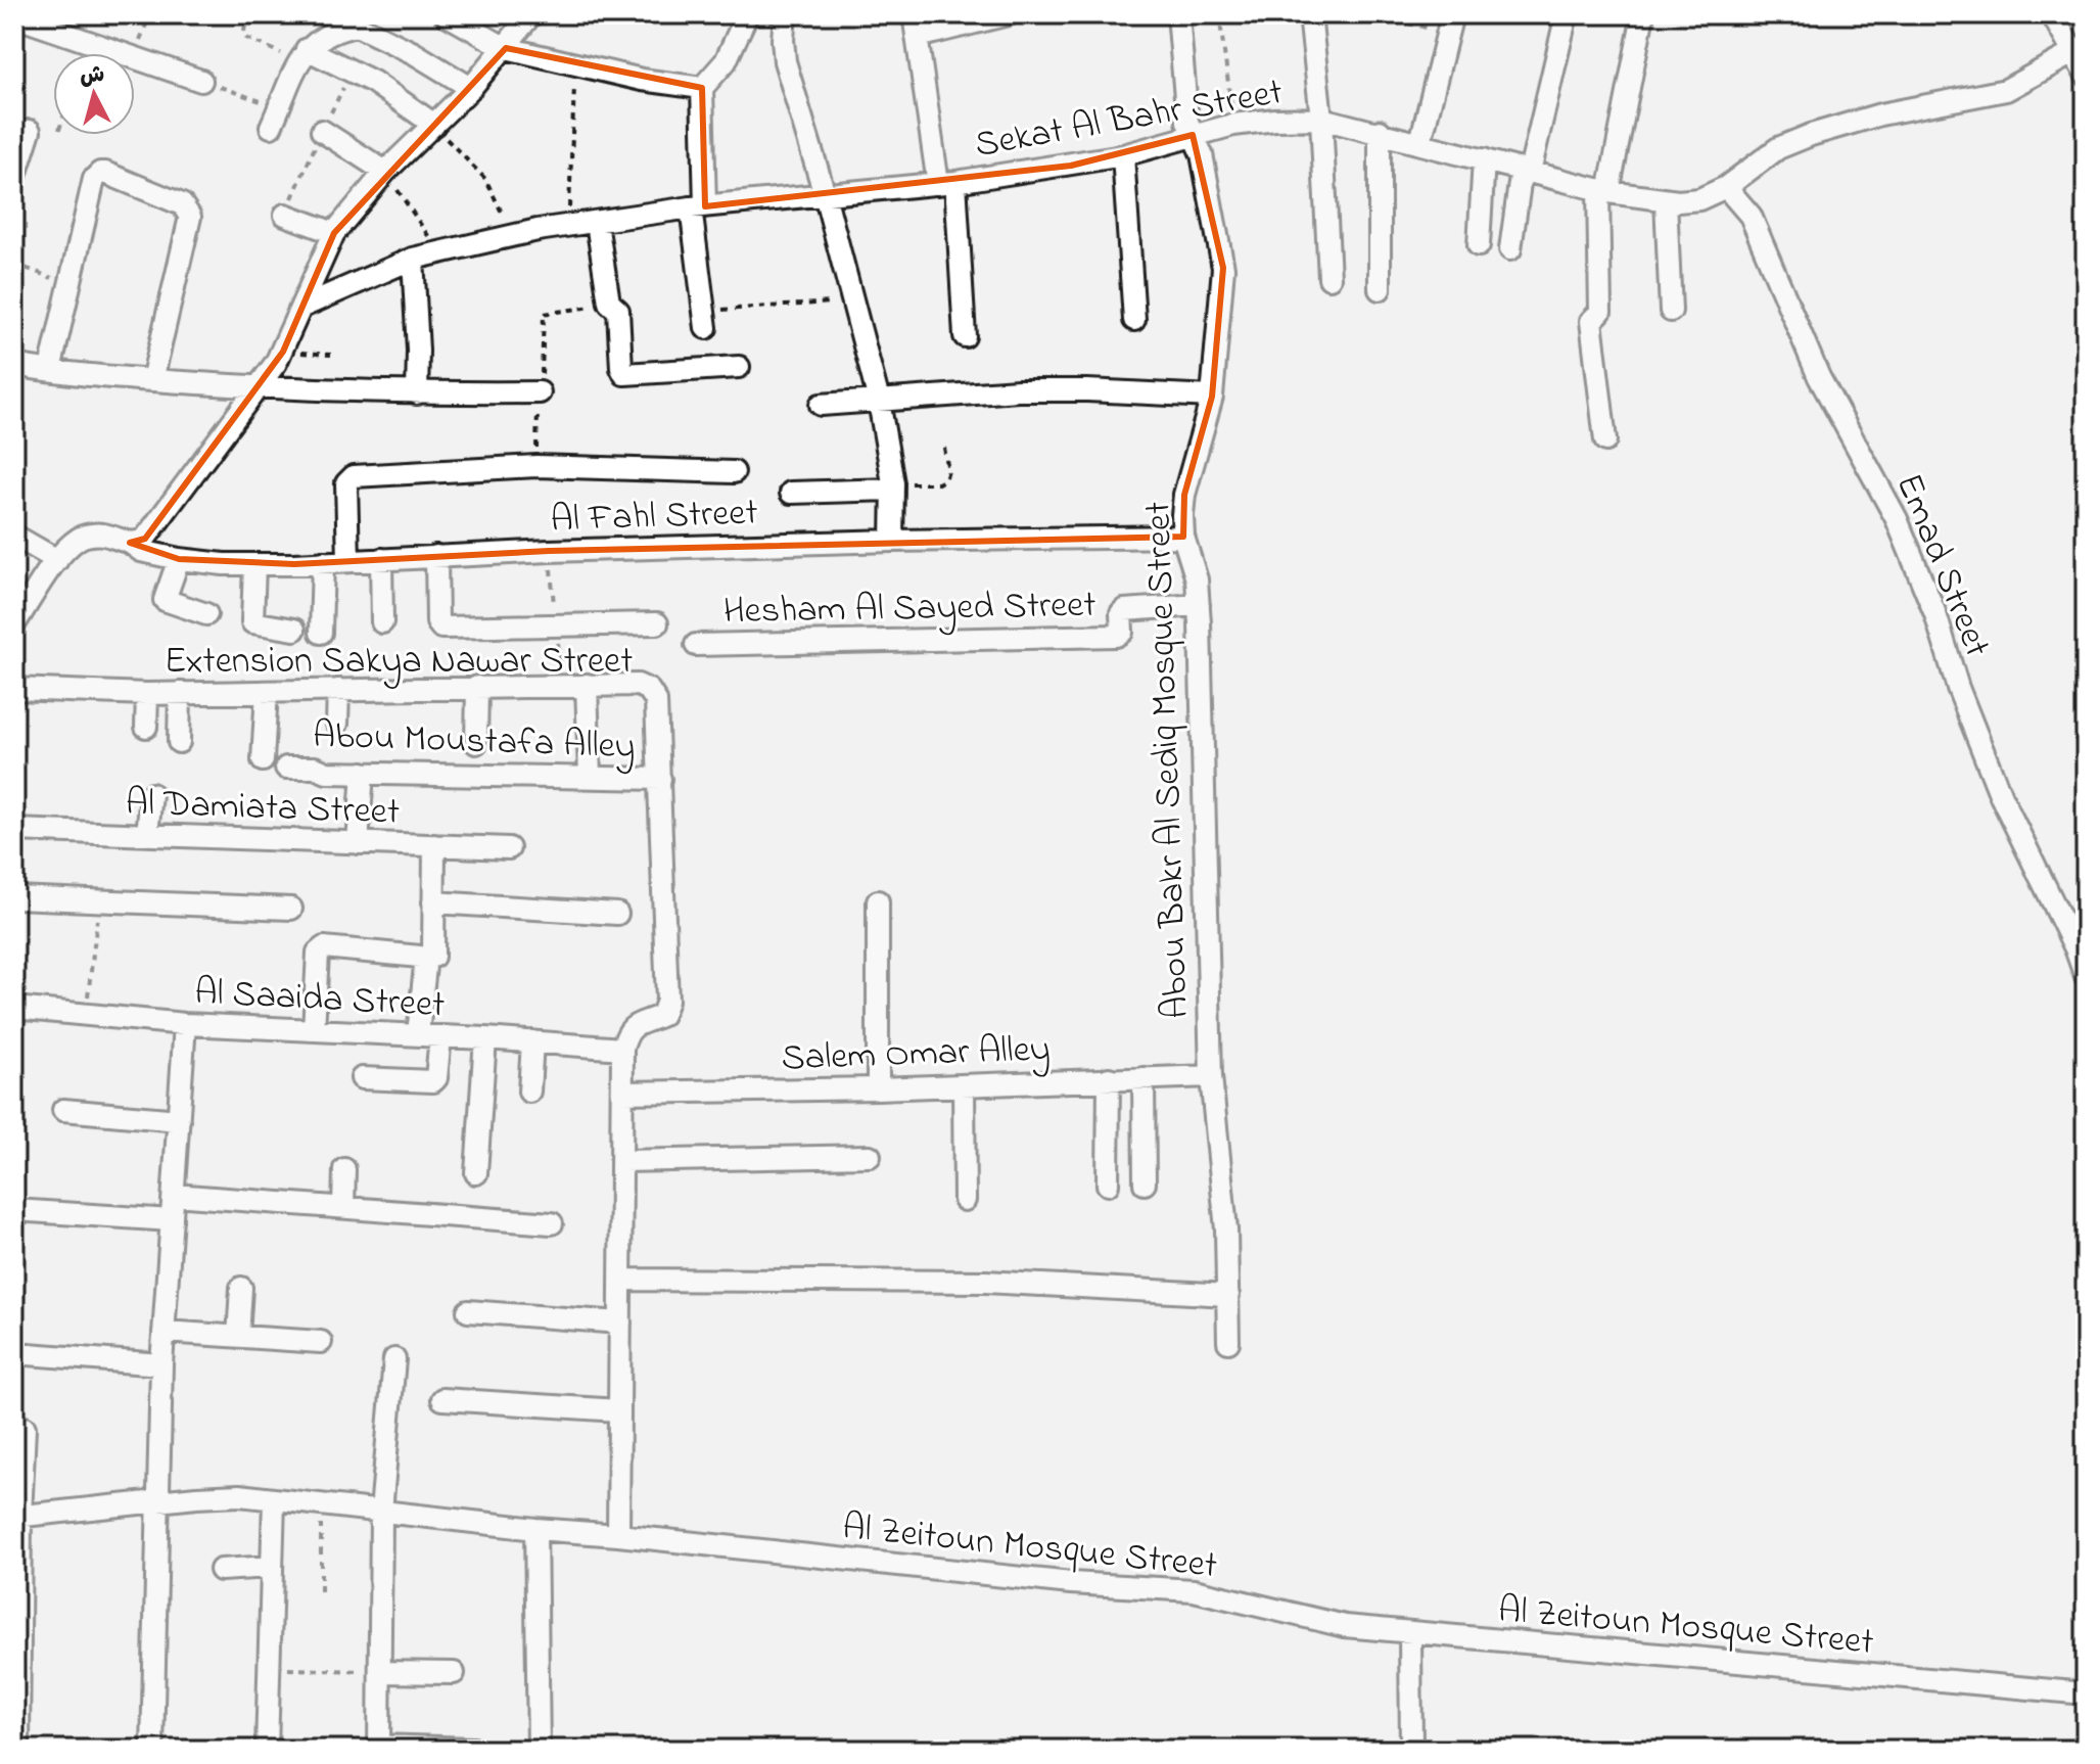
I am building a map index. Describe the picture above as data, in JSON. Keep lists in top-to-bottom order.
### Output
{
  "streets": {
    "street": [
      "Sekat Al Bahr Street",
      "Al Fahl Street",
      "Emad Street",
      "Hesham Al Sayed Street",
      "Extension Sakya Nawar Street",
      "Abou Moustafa Alley",
      "Abou Bakr Al Sediq Mosque Street",
      "Al Damiata Street",
      "Al Saaida Street",
      "Salem Omar Alley",
      "Al Zeitoun Mosque Street"
    ]
  },
  "crossings": [
    ["Sekat Al Bahr Street", "Emad Street"],
    ["Sekat Al Bahr Street", "Abou Bakr Al Sediq Mosque Street"],
    ["Al Fahl Street", "Abou Bakr Al Sediq Mosque Street"],
    ["Hesham Al Sayed Street", "Abou Bakr Al Sediq Mosque Street"],
    ["Extension Sakya Nawar Street", "Abou Moustafa Alley"],
    ["Extension Sakya Nawar Street", "Al Saaida Street"],
    ["Abou Bakr Al Sediq Mosque Street", "Salem Omar Alley"]
  ],
  "north": "top"
}
